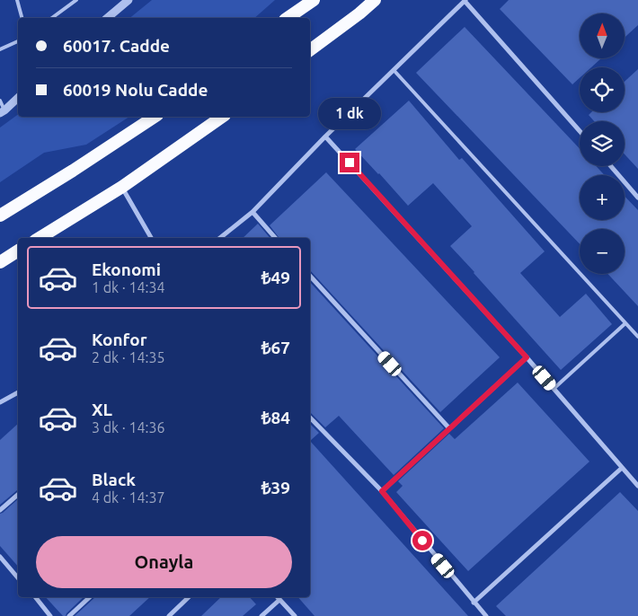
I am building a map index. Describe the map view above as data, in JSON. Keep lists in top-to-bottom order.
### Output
{
  "north": "top",
  "page": {
    "map_buttons": ["+", "−"],
    "banner": ["60017. Cadde", "60019 Nolu Cadde"],
    "bubble": "1 dk",
    "list": [
      {
        "name": "Ekonomi",
        "note": "1 dk · 14:34",
        "value": "₺49"
      },
      {
        "name": "Konfor",
        "note": "2 dk · 14:35",
        "value": "₺67"
      },
      {
        "name": "XL",
        "note": "3 dk · 14:36",
        "value": "₺84"
      },
      {
        "name": "Black",
        "note": "4 dk · 14:37",
        "value": "₺39"
      }
    ],
    "buttons": "Onayla"
  }
}
